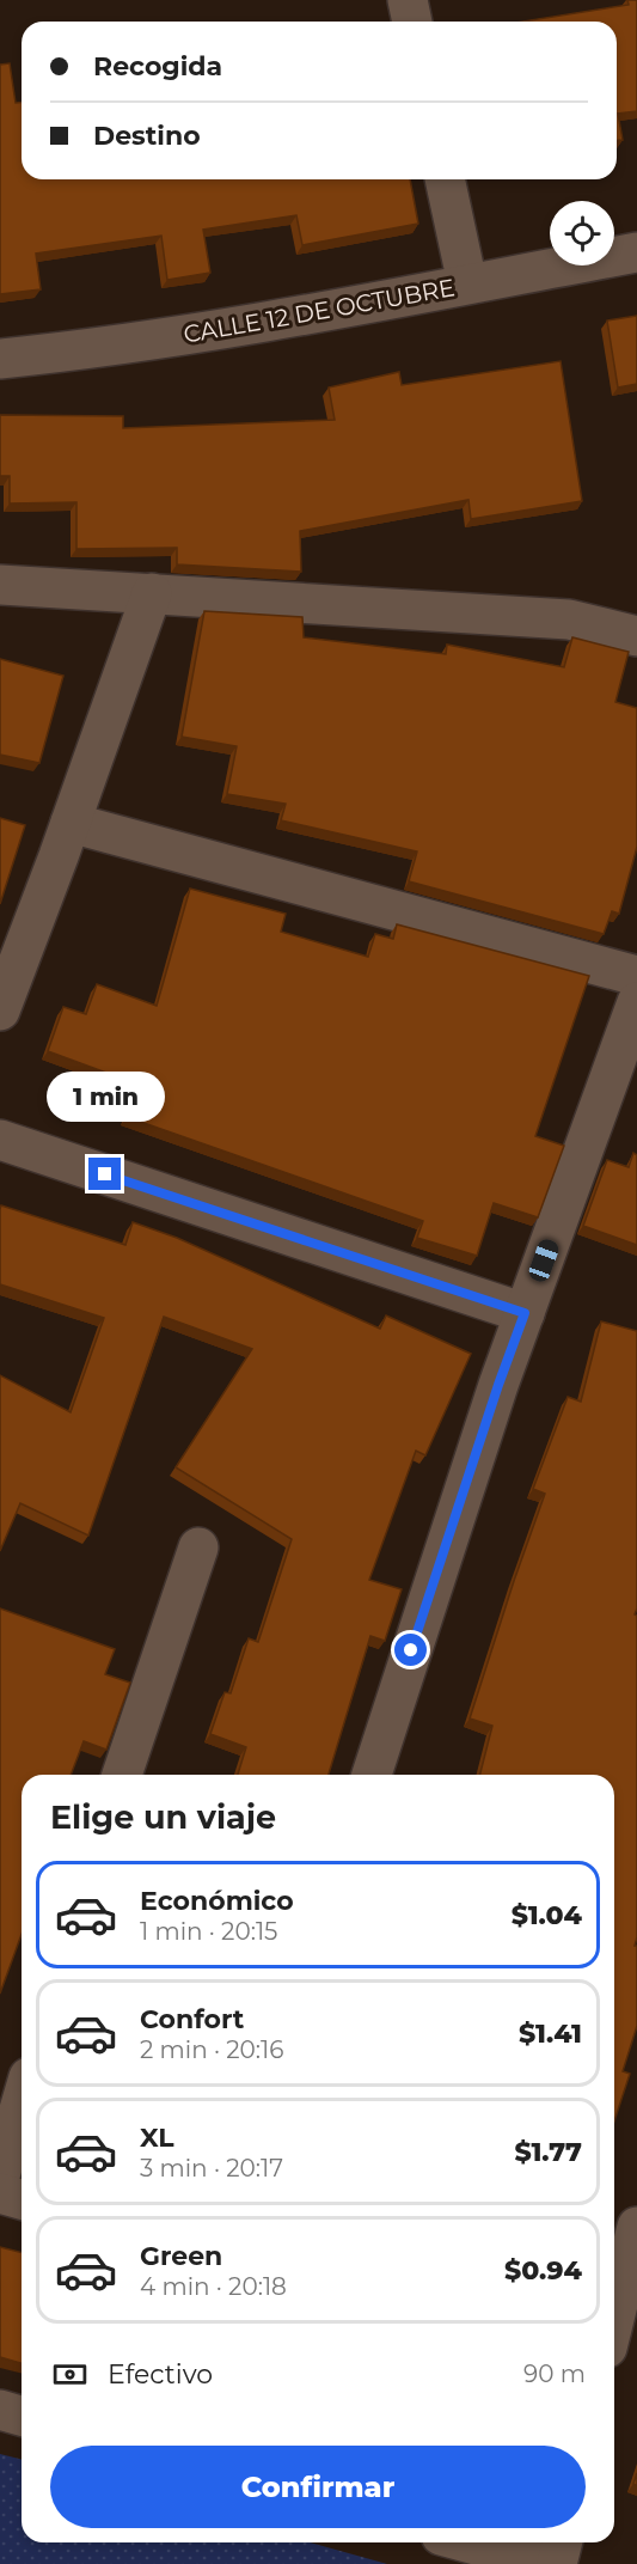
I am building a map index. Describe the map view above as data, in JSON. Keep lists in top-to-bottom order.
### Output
{
  "streets": {
    "street": ["CALLE 12 DE OCTUBRE"]
  },
  "page": {
    "banner": ["Recogida", "Destino"],
    "bubble": "1 min",
    "heading": "Elige un viaje",
    "list": [
      {
        "name": "Económico",
        "note": "1 min · 20:15",
        "value": "$1.04"
      },
      {
        "name": "Confort",
        "note": "2 min · 20:16",
        "value": "$1.41"
      },
      {
        "name": "XL",
        "note": "3 min · 20:17",
        "value": "$1.77"
      },
      {
        "name": "Green",
        "note": "4 min · 20:18",
        "value": "$0.94"
      }
    ],
    "pay": ["Efectivo", "90 m"],
    "buttons": "Confirmar"
  }
}
